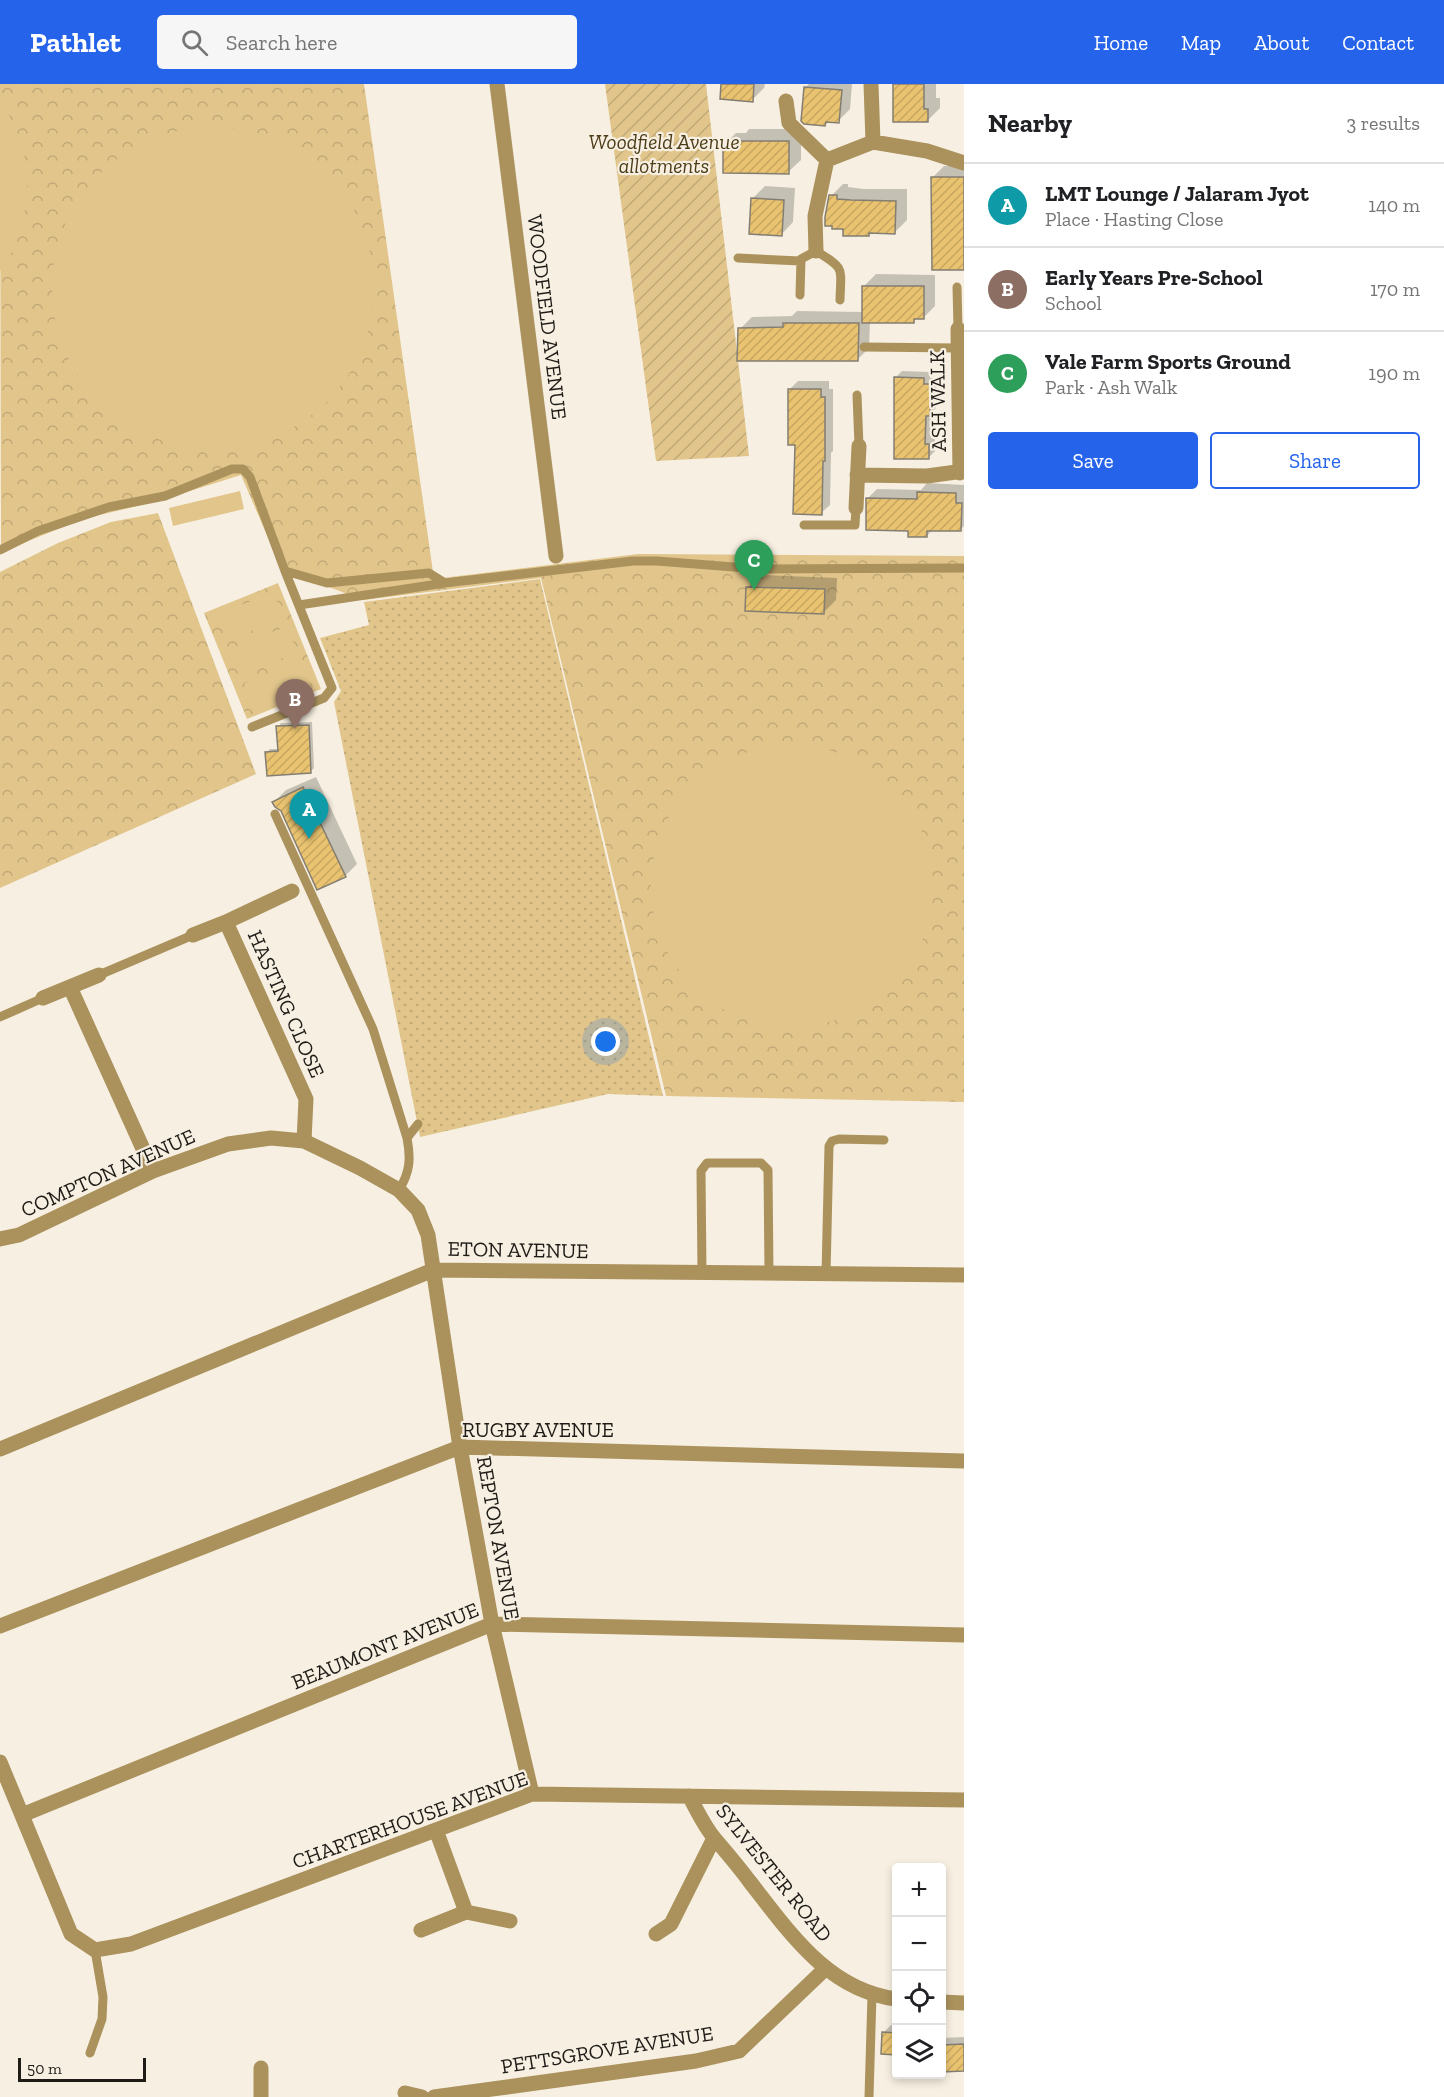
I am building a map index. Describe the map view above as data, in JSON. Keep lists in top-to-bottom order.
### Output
{
  "streets": {
    "street": [
      "WOODFIELD AVENUE",
      "ASH WALK",
      "HASTING CLOSE",
      "COMPTON AVENUE",
      "ETON AVENUE",
      "RUGBY AVENUE",
      "REPTON AVENUE",
      "BEAUMONT AVENUE",
      "CHARTERHOUSE AVENUE",
      "SYLVESTER ROAD",
      "PETTSGROVE AVENUE"
    ]
  },
  "crossings": [
    ["HASTING CLOSE", "COMPTON AVENUE"],
    ["COMPTON AVENUE", "REPTON AVENUE"],
    ["ETON AVENUE", "REPTON AVENUE"],
    ["RUGBY AVENUE", "REPTON AVENUE"],
    ["REPTON AVENUE", "BEAUMONT AVENUE"],
    ["REPTON AVENUE", "CHARTERHOUSE AVENUE"],
    ["CHARTERHOUSE AVENUE", "SYLVESTER ROAD"],
    ["SYLVESTER ROAD", "PETTSGROVE AVENUE"]
  ],
  "parks": ["Woodfield Avenue allotments"],
  "scale_bar": "50 m",
  "page": {
    "header": "Pathlet",
    "search": "Search here",
    "nav": [
      "Home",
      "Map",
      "About",
      "Contact"
    ],
    "heading": ["Nearby", "3 results"],
    "list": [
      {
        "mark": "A",
        "name": "LMT Lounge / Jalaram Jyot",
        "note": "Place · Hasting Close",
        "value": "140 m"
      },
      {
        "mark": "B",
        "name": "Early Years Pre-School",
        "note": "School",
        "value": "170 m"
      },
      {
        "mark": "C",
        "name": "Vale Farm Sports Ground",
        "note": "Park · Ash Walk",
        "value": "190 m"
      }
    ],
    "buttons": ["Save", "Share"],
    "pins": ["C", "B", "A"],
    "map_buttons": ["+", "−"],
    "scale": "50 m"
  }
}
